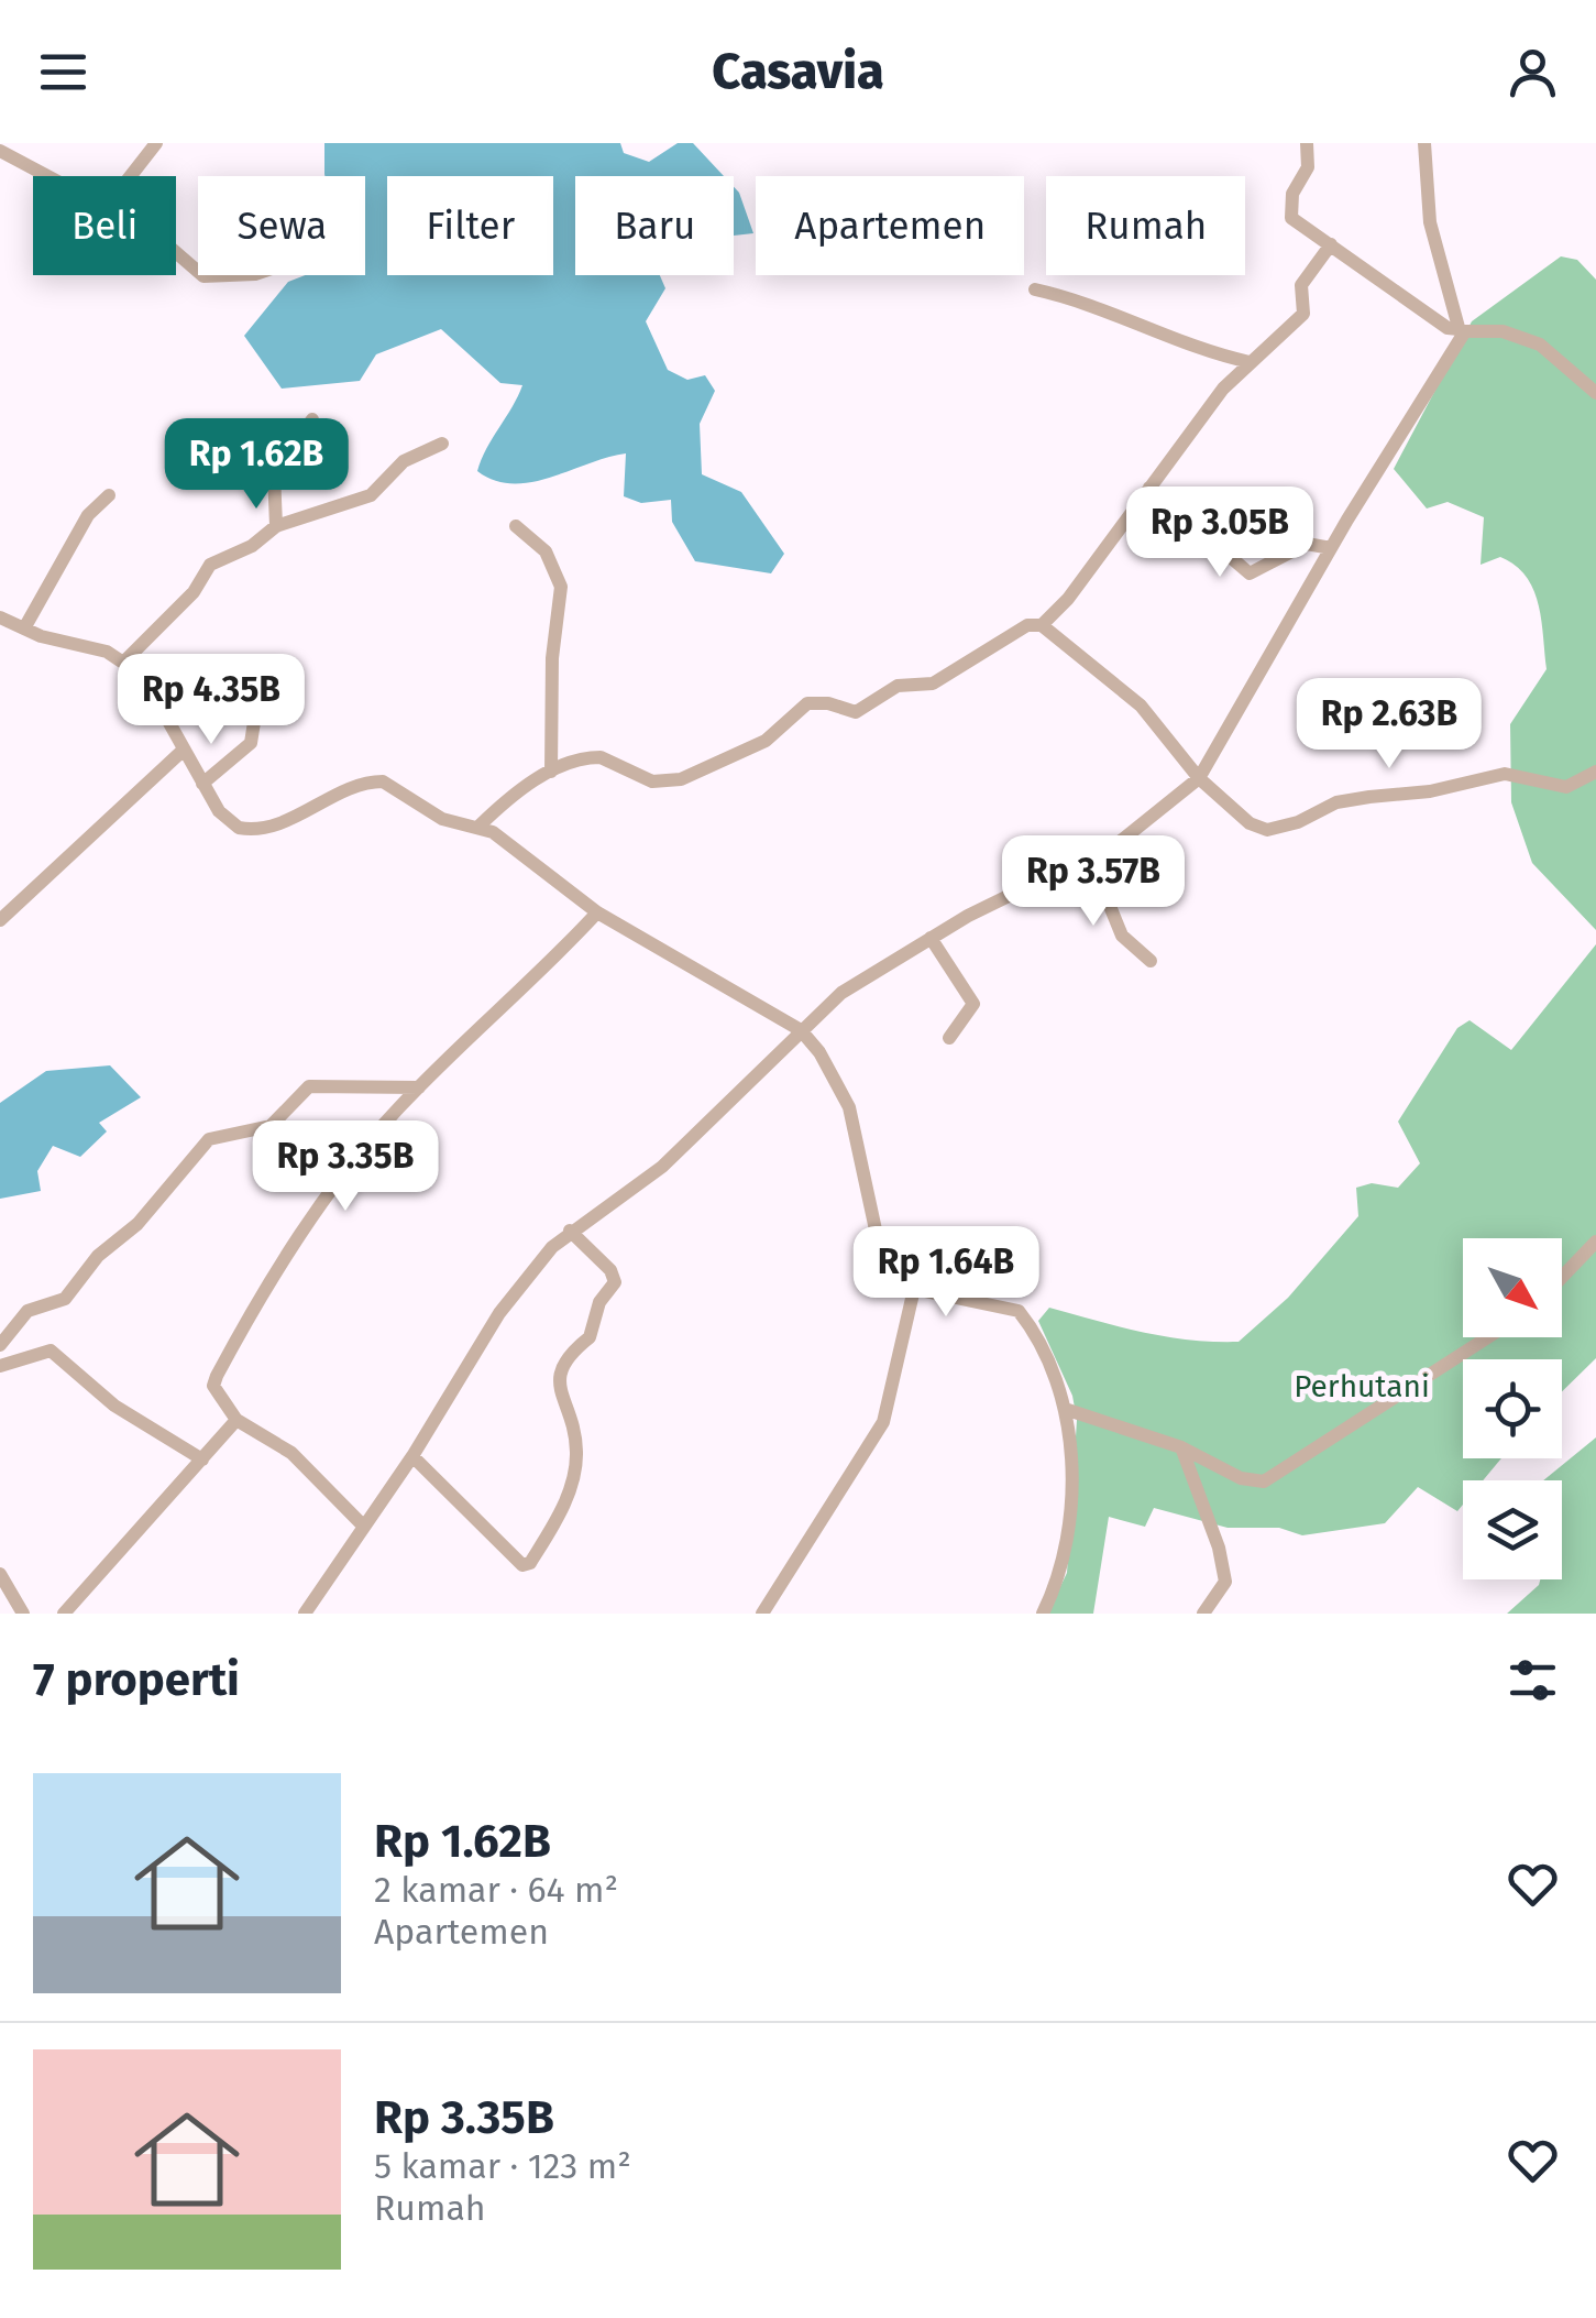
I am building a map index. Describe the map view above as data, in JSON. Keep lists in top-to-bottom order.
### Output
{
  "parks": ["Perhutani"],
  "north": "bottom right",
  "page": {
    "header": "Casavia",
    "chip": [
      "Beli",
      "Sewa",
      "Filter",
      "Baru",
      "Apartemen",
      "Rumah"
    ],
    "price": [
      "Rp 1.62B",
      "Rp 3.05B",
      "Rp 4.35B",
      "Rp 2.63B",
      "Rp 3.57B",
      "Rp 3.35B",
      "Rp 1.64B"
    ],
    "heading": "7 properti",
    "list": [
      {
        "name": "Rp 1.62B",
        "note": "2 kamar · 64 m² · Apartemen"
      },
      {
        "name": "Rp 3.35B",
        "note": "5 kamar · 123 m² · Rumah"
      }
    ]
  }
}
